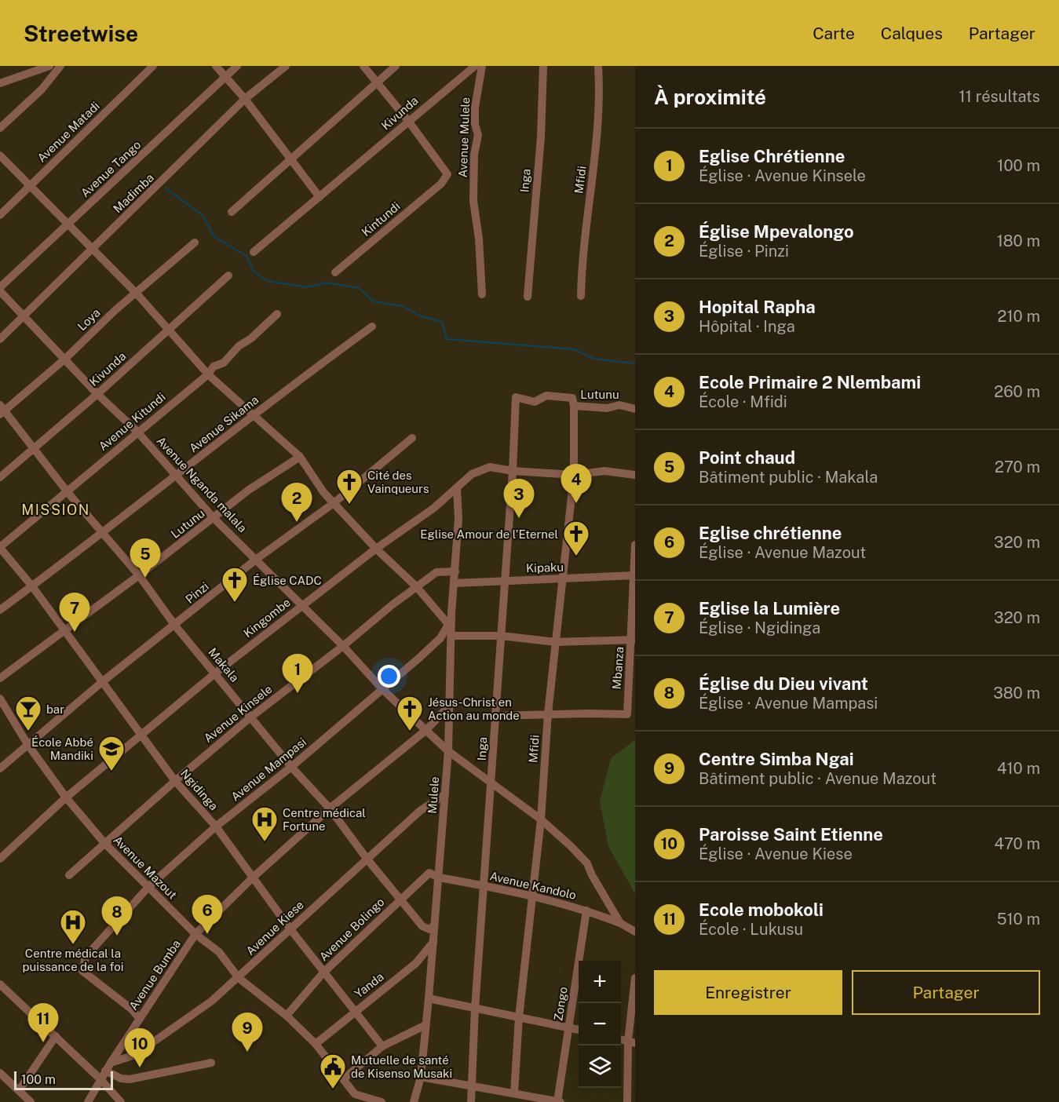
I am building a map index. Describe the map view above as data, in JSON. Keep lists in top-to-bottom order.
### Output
{
  "streets": {
    "street": [
      "Kivunda",
      "Avenue Matadi",
      "Avenue Mulele",
      "Avenue Tango",
      "Mfidi",
      "Inga",
      "Madimba",
      "Kintundi",
      "Loya",
      "Lutunu",
      "Avenue Kitundi",
      "Avenue Sikama",
      "Avenue Nganda malala",
      "Kipaku",
      "Pinzi",
      "Kingombe",
      "Makala",
      "Mbanza",
      "Avenue Kinsele",
      "Avenue Mampasi",
      "Ngidinga",
      "Mulele",
      "Avenue Mazout",
      "Avenue Kandolo",
      "Avenue Kiese",
      "Avenue Bolingo",
      "Avenue Bumba",
      "Yanda",
      "Zongo"
    ]
  },
  "crossings": [
    ["Kivunda", "Kintundi"],
    ["Kivunda", "Avenue Nganda malala"],
    ["Kivunda", "Makala"],
    ["Mfidi", "Lutunu"],
    ["Mfidi", "Avenue Nganda malala"],
    ["Mfidi", "Kipaku"],
    ["Mfidi", "Kingombe"],
    ["Mfidi", "Mbanza"],
    ["Mfidi", "Avenue Kandolo"],
    ["Inga", "Lutunu"],
    ["Inga", "Avenue Nganda malala"],
    ["Inga", "Kipaku"],
    ["Inga", "Kingombe"],
    ["Inga", "Avenue Kandolo"],
    ["Madimba", "Avenue Nganda malala"],
    ["Loya", "Avenue Nganda malala"],
    ["Loya", "Makala"],
    ["Lutunu", "Avenue Nganda malala"],
    ["Lutunu", "Makala"],
    ["Lutunu", "Ngidinga"],
    ["Avenue Kitundi", "Avenue Nganda malala"],
    ["Avenue Kitundi", "Makala"],
    ["Avenue Kitundi", "Ngidinga"],
    ["Avenue Sikama", "Avenue Nganda malala"],
    ["Avenue Sikama", "Makala"],
    ["Avenue Sikama", "Ngidinga"],
    ["Avenue Nganda malala", "Pinzi"],
    ["Avenue Nganda malala", "Kingombe"],
    ["Avenue Nganda malala", "Avenue Kinsele"],
    ["Avenue Nganda malala", "Avenue Mampasi"],
    ["Avenue Nganda malala", "Mulele"],
    ["Avenue Nganda malala", "Avenue Kandolo"],
    ["Avenue Nganda malala", "Avenue Bumba"],
    ["Kipaku", "Mbanza"],
    ["Kipaku", "Mulele"],
    ["Pinzi", "Makala"],
    ["Pinzi", "Ngidinga"],
    ["Pinzi", "Avenue Mazout"],
    ["Kingombe", "Makala"],
    ["Kingombe", "Ngidinga"],
    ["Kingombe", "Mulele"],
    ["Kingombe", "Avenue Mazout"],
    ["Makala", "Avenue Kinsele"],
    ["Makala", "Avenue Mampasi"],
    ["Makala", "Mulele"],
    ["Makala", "Avenue Kiese"],
    ["Makala", "Avenue Bolingo"],
    ["Makala", "Avenue Bumba"],
    ["Avenue Kinsele", "Ngidinga"],
    ["Avenue Kinsele", "Mulele"],
    ["Avenue Kinsele", "Avenue Mazout"],
    ["Avenue Mampasi", "Ngidinga"],
    ["Avenue Mampasi", "Mulele"],
    ["Avenue Mampasi", "Avenue Mazout"],
    ["Avenue Mampasi", "Avenue Bumba"],
    ["Ngidinga", "Avenue Kiese"],
    ["Ngidinga", "Avenue Bolingo"],
    ["Ngidinga", "Avenue Bumba"],
    ["Ngidinga", "Yanda"],
    ["Mulele", "Avenue Kandolo"],
    ["Mulele", "Avenue Kiese"],
    ["Mulele", "Avenue Bolingo"],
    ["Mulele", "Avenue Bumba"],
    ["Mulele", "Yanda"],
    ["Avenue Mazout", "Avenue Kiese"],
    ["Avenue Mazout", "Avenue Bolingo"],
    ["Avenue Mazout", "Avenue Bumba"],
    ["Avenue Mazout", "Yanda"],
    ["Avenue Kandolo", "Avenue Bolingo"],
    ["Avenue Kandolo", "Zongo"],
    ["Avenue Kiese", "Avenue Bumba"]
  ],
  "districts": ["MISSION"],
  "places": {
    "church": [
      "Cité des Vainqueurs",
      "Eglise Amour de l'Eternel",
      "Église CADC",
      "Jésus-Christ en Action au monde"
    ],
    "bar": ["bar"],
    "school or university": ["École Abbé Mandiki"],
    "hospital": ["Centre médical Fortune", "Centre médical la puissance de la foi"],
    "public building": ["Mutuelle de santé de Kisenso Musaki"]
  },
  "scale_bar": "100 m",
  "page": {
    "header": "Streetwise",
    "nav": ["Carte", "Calques", "Partager"],
    "heading": ["À proximité", "11 résultats"],
    "list": [
      {
        "mark": "1",
        "name": "Eglise Chrétienne",
        "note": "Église · Avenue Kinsele",
        "value": "100 m"
      },
      {
        "mark": "2",
        "name": "Église Mpevalongo",
        "note": "Église · Pinzi",
        "value": "180 m"
      },
      {
        "mark": "3",
        "name": "Hopital Rapha",
        "note": "Hôpital · Inga",
        "value": "210 m"
      },
      {
        "mark": "4",
        "name": "Ecole Primaire 2 Nlembami",
        "note": "École · Mfidi",
        "value": "260 m"
      },
      {
        "mark": "5",
        "name": "Point chaud",
        "note": "Bâtiment public · Makala",
        "value": "270 m"
      },
      {
        "mark": "6",
        "name": "Eglise chrétienne",
        "note": "Église · Avenue Mazout",
        "value": "320 m"
      },
      {
        "mark": "7",
        "name": "Eglise la Lumière",
        "note": "Église · Ngidinga",
        "value": "320 m"
      },
      {
        "mark": "8",
        "name": "Église du Dieu vivant",
        "note": "Église · Avenue Mampasi",
        "value": "380 m"
      },
      {
        "mark": "9",
        "name": "Centre Simba Ngai",
        "note": "Bâtiment public · Avenue Mazout",
        "value": "410 m"
      },
      {
        "mark": "10",
        "name": "Paroisse Saint Etienne",
        "note": "Église · Avenue Kiese",
        "value": "470 m"
      },
      {
        "mark": "11",
        "name": "Ecole mobokoli",
        "note": "École · Lukusu",
        "value": "510 m"
      }
    ],
    "pins": [
      "4",
      "3",
      "2",
      "5",
      "7",
      "1",
      "6",
      "8",
      "11",
      "9",
      "10"
    ],
    "buttons": ["Enregistrer", "Partager"],
    "map_buttons": ["+", "−"],
    "scale": "100 m"
  }
}
